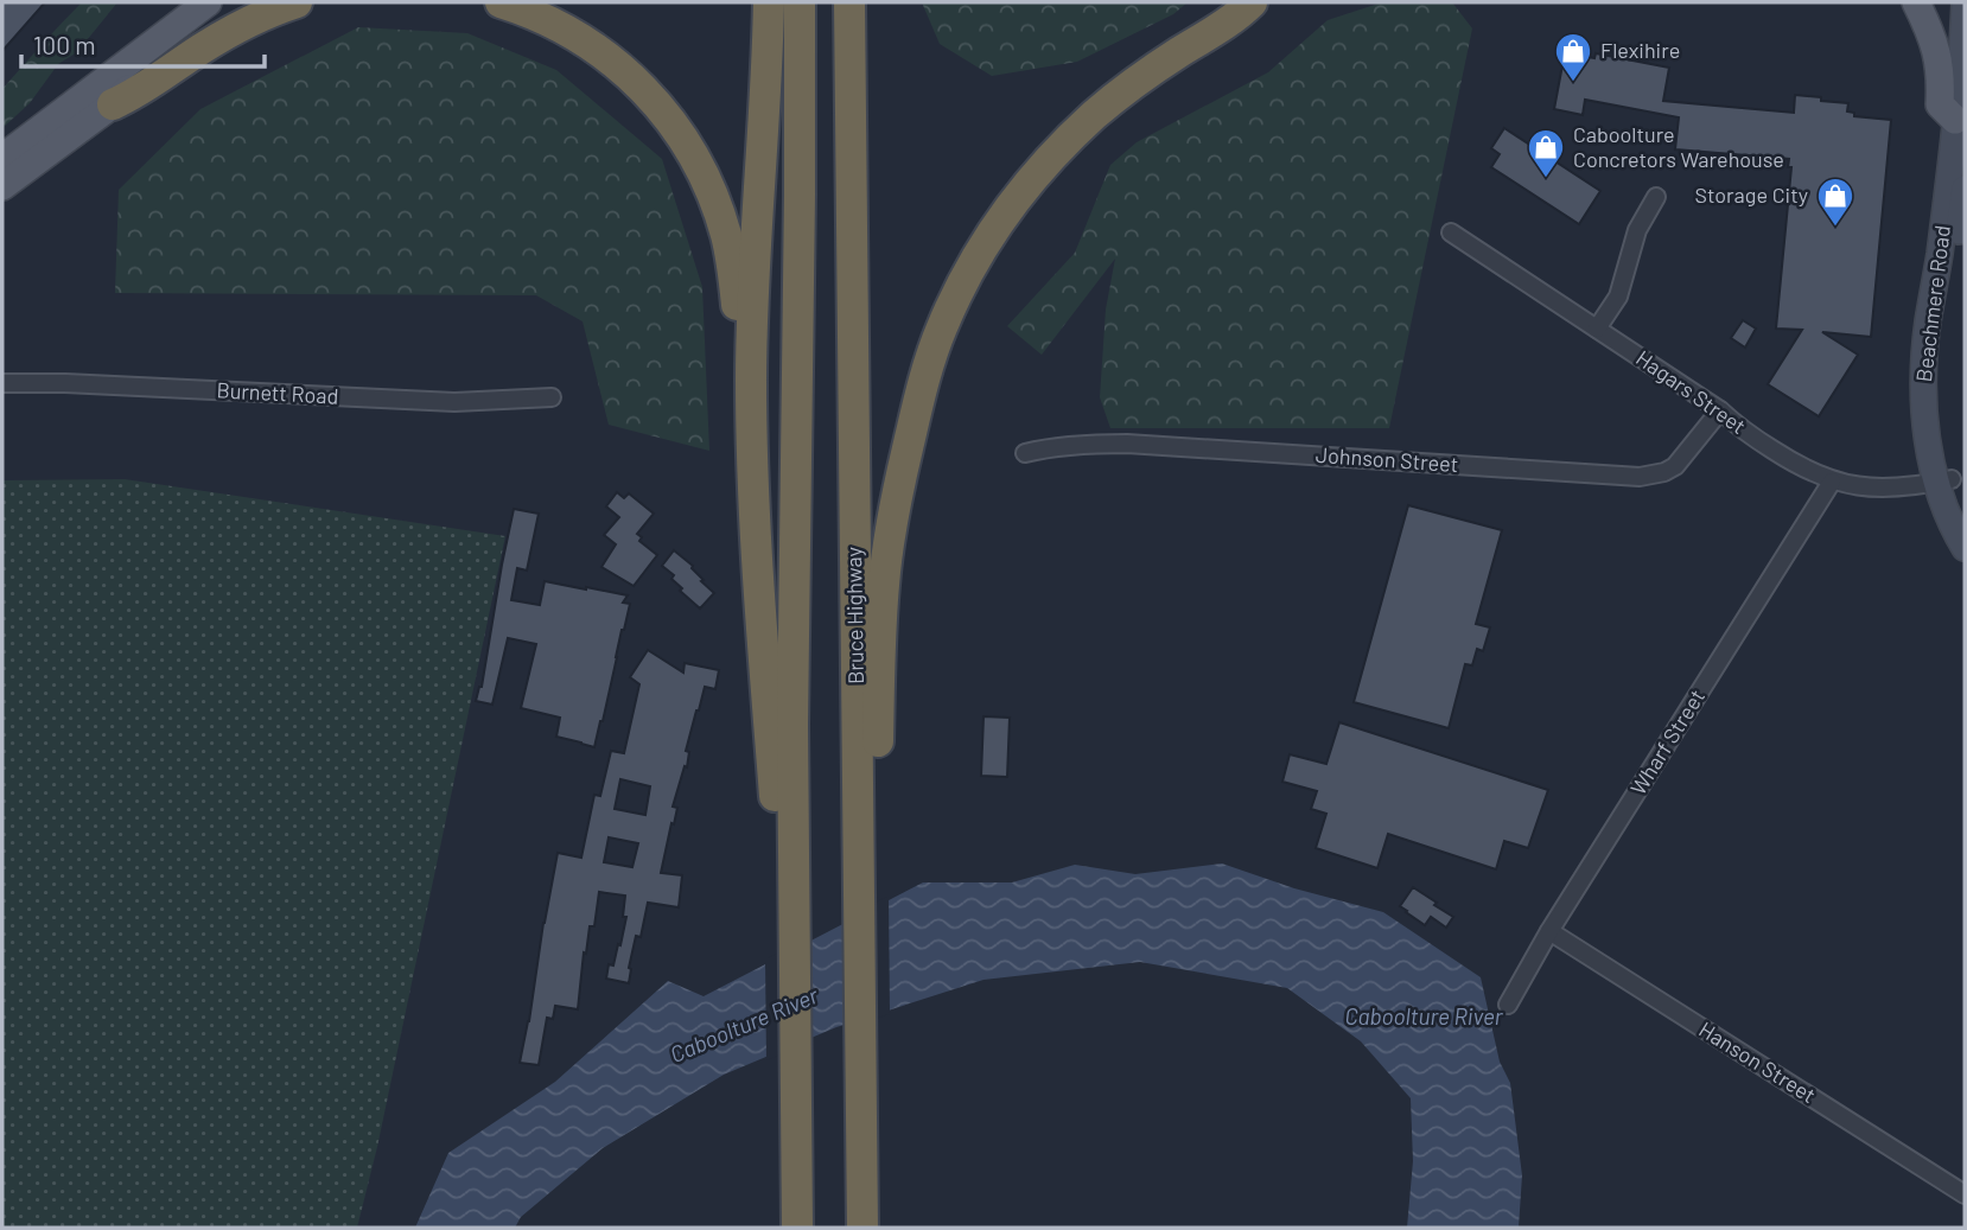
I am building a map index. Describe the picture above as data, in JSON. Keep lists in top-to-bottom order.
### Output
{
  "streets": {
    "highway": ["Bruce Highway"],
    "main road": ["Beachmere Road"],
    "street": [
      "Hagars Street",
      "Burnett Road",
      "Johnson Street",
      "Wharf Street",
      "Hanson Street"
    ]
  },
  "crossings": [
    ["Beachmere Road", "Hagars Street"],
    ["Hagars Street", "Johnson Street"],
    ["Hagars Street", "Wharf Street"],
    ["Wharf Street", "Hanson Street"]
  ],
  "water": ["Caboolture River"],
  "places": {
    "shop": ["Flexihire", "Caboolture Concretors Warehouse", "Storage City"]
  },
  "scale_bar": "100 m"
}
